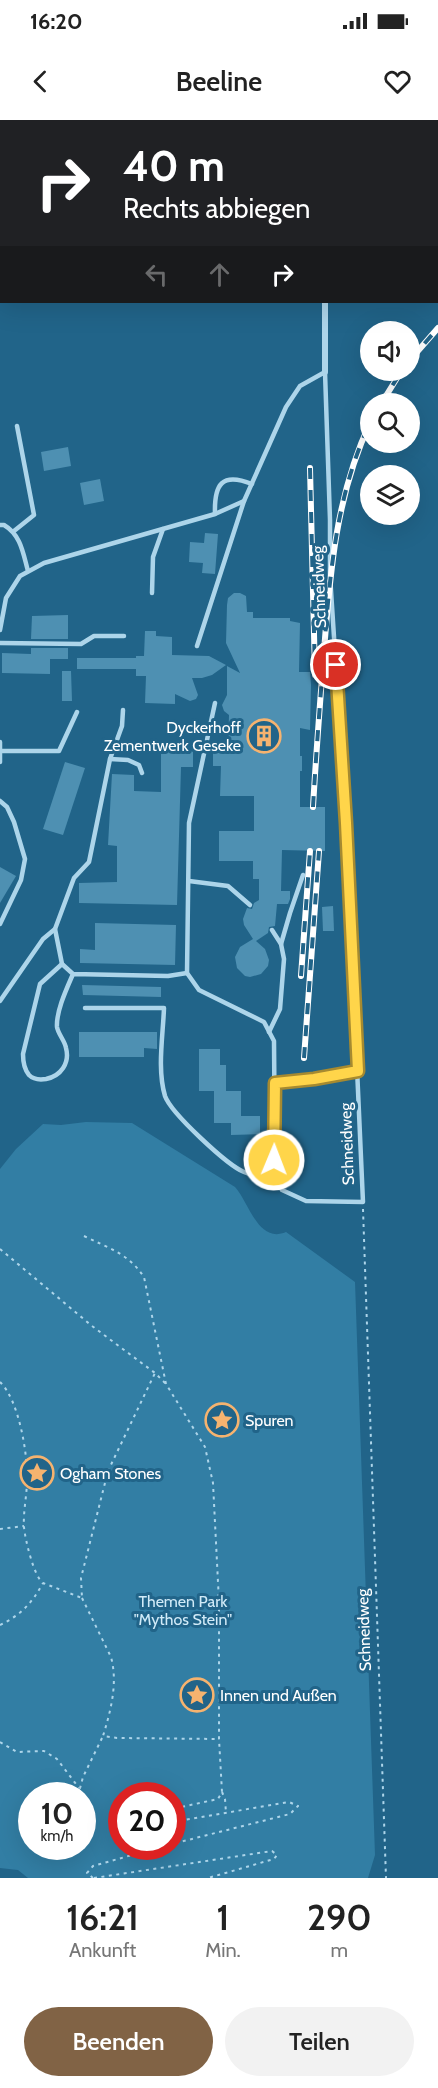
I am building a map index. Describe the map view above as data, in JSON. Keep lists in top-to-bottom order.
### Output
{
  "streets": {
    "street": ["Schneidweg"]
  },
  "parks": ["Themen Park \"Mythos Stein\""],
  "places": {
    "building": ["Dyckerhoff Zementwerk Geseke"],
    "place": ["Spuren", "Ogham Stones", "Innen und Außen"]
  },
  "page": {
    "status": "16:20",
    "header": "Beeline",
    "turn": ["40 m", "Rechts abbiegen"],
    "speed": "10 km/h",
    "limit": "20",
    "eta": [
      "16:21",
      "Ankunft",
      "1",
      "Min.",
      "290",
      "m"
    ],
    "buttons": ["Beenden", "Teilen"]
  }
}
